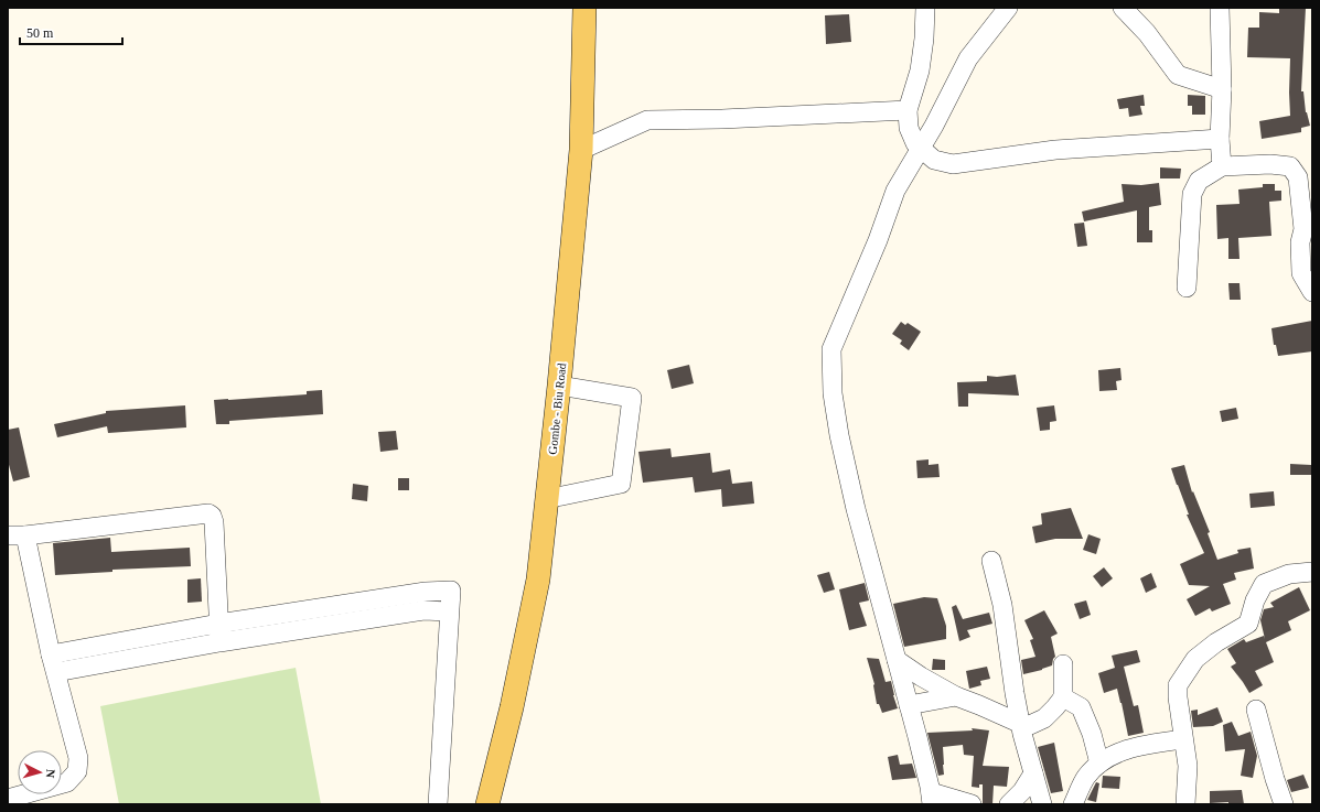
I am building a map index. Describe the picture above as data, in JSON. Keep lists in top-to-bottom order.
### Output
{
  "streets": {
    "main road": ["Gombe - Biu Road"]
  },
  "scale_bar": "50 m",
  "north": "right"
}
